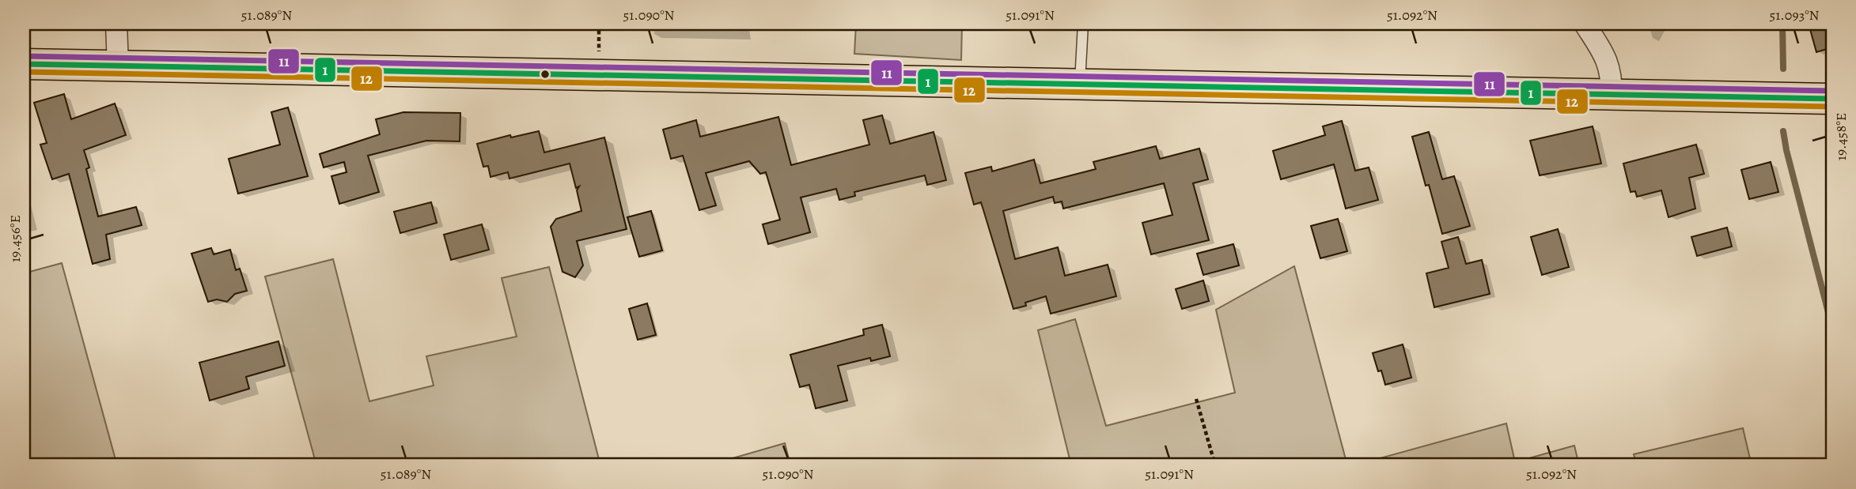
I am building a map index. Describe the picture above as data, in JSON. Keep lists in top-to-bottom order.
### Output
{
  "lines": ["transit line 11", "transit line 1", "transit line 12"],
  "coordinates": [
    "51.089°N",
    "51.090°N",
    "51.091°N",
    "51.092°N",
    "51.093°N",
    "19.458°E",
    "19.456°E"
  ]
}
